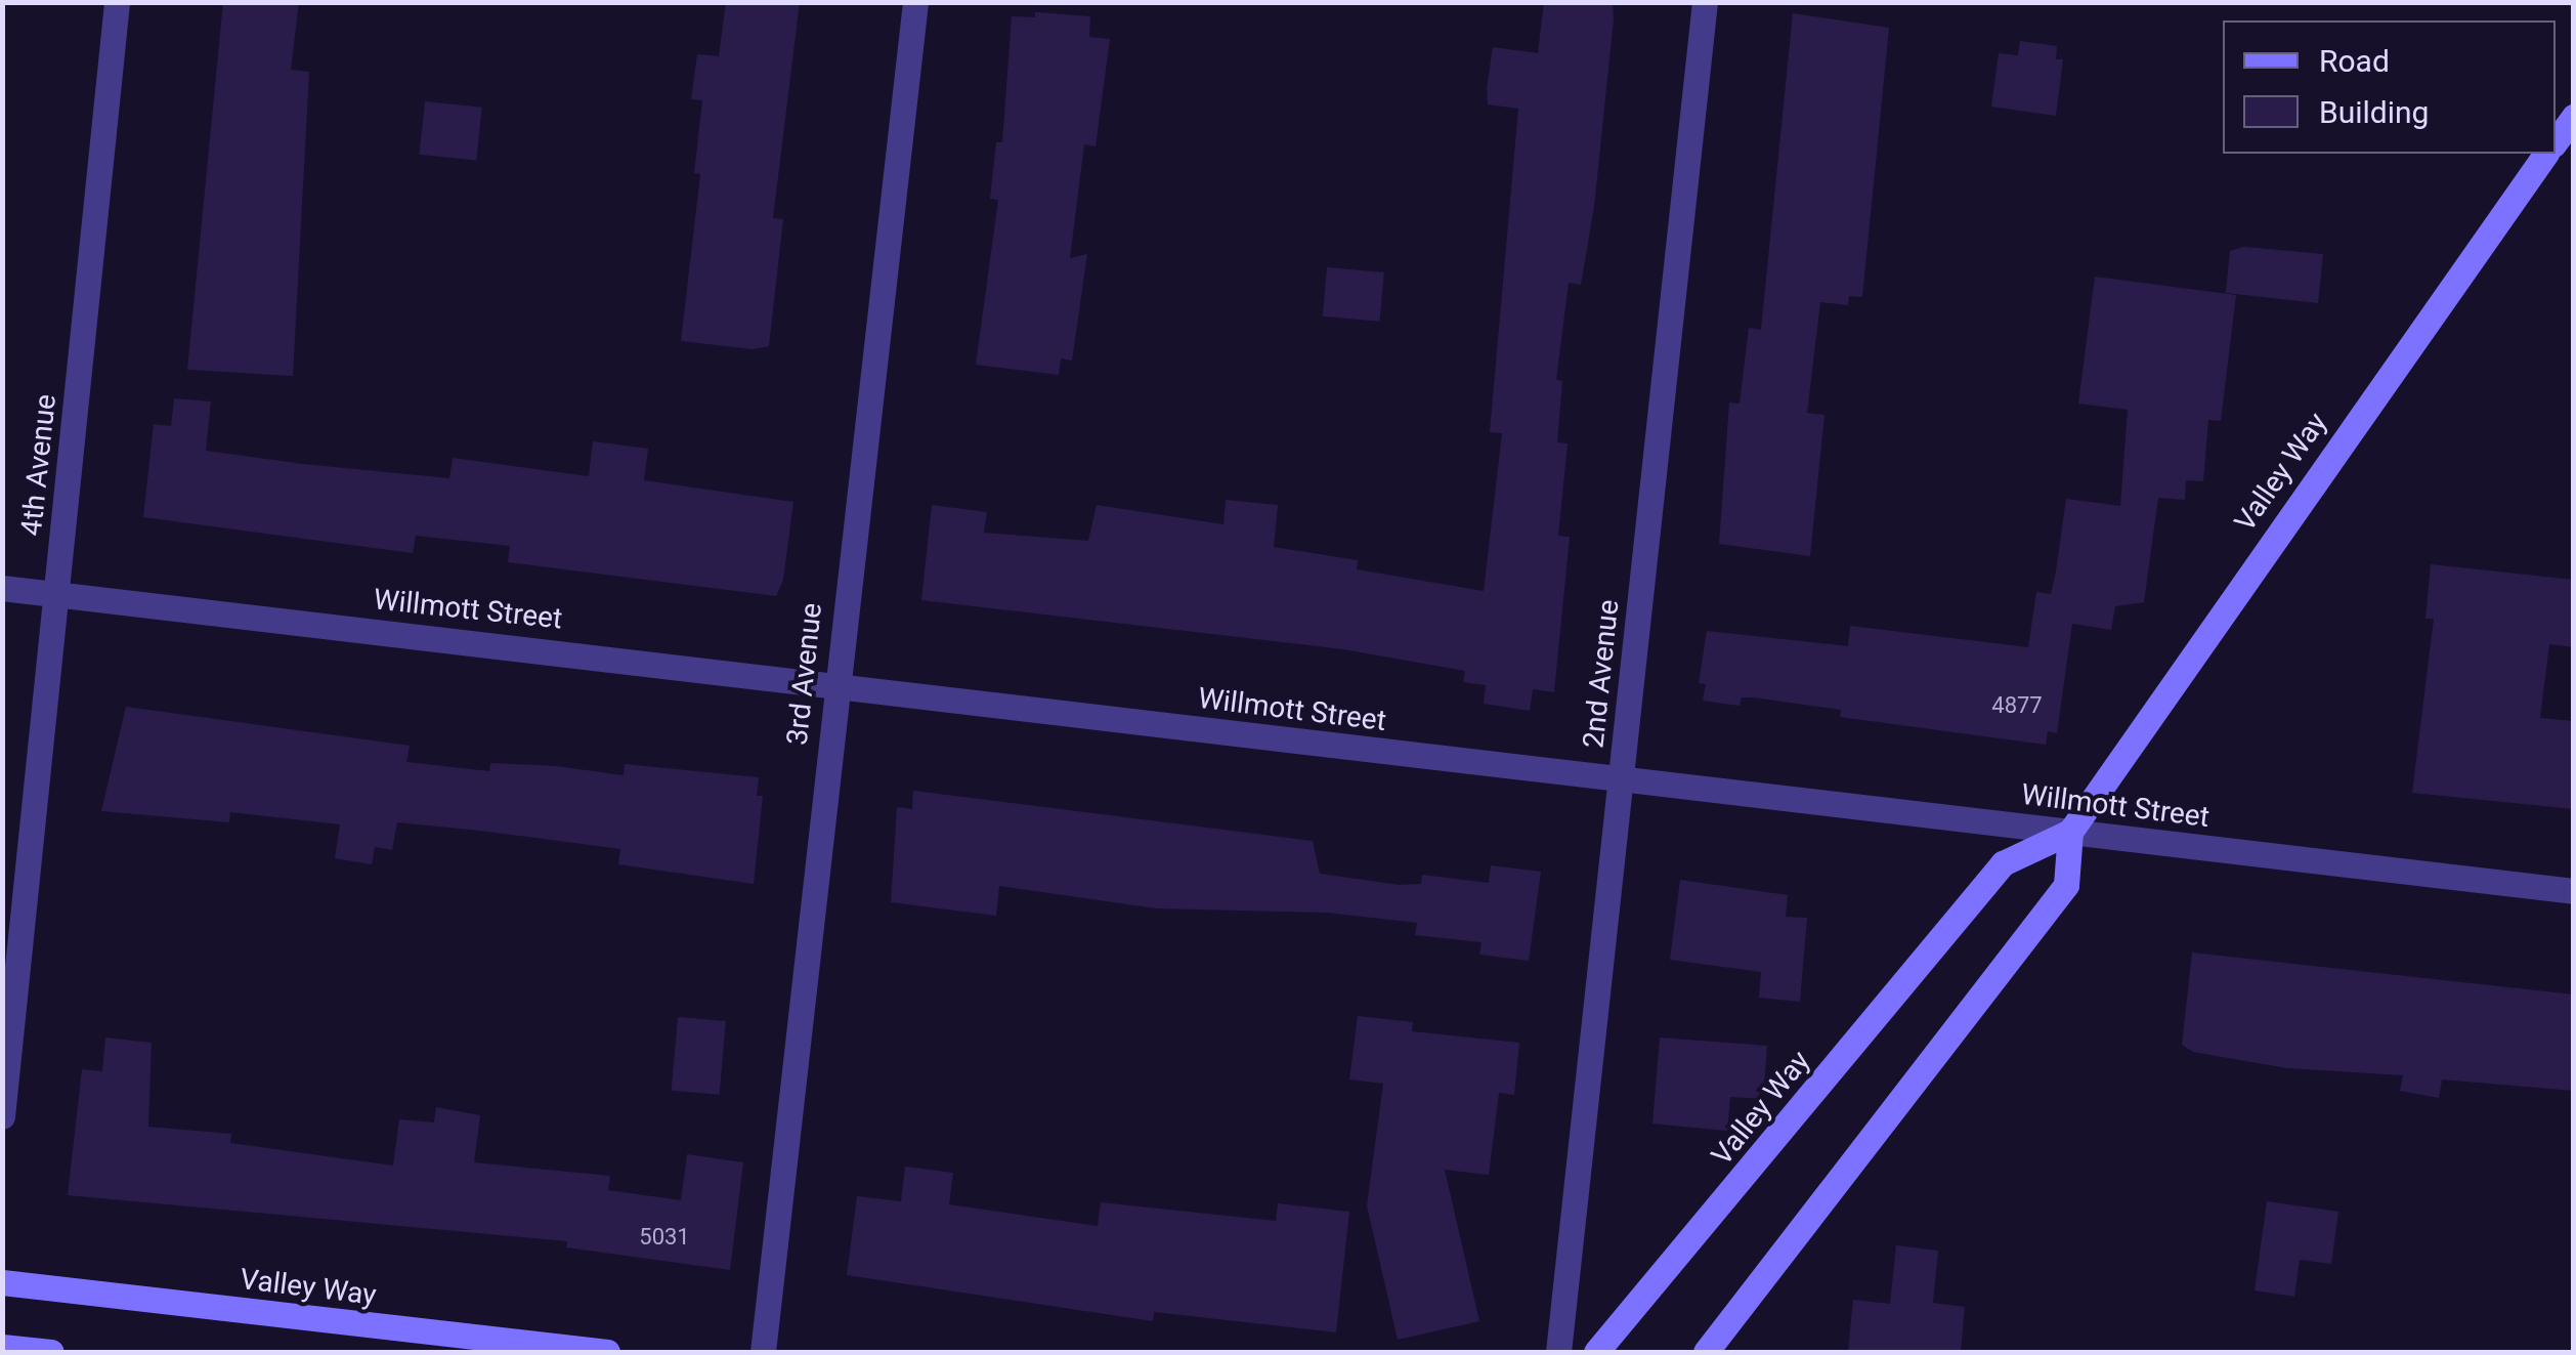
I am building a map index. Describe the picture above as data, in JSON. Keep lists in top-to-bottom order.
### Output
{
  "streets": {
    "street": [
      "4th Avenue",
      "Valley Way",
      "Willmott Street",
      "3rd Avenue",
      "2nd Avenue"
    ]
  },
  "crossings": [
    ["4th Avenue", "Willmott Street"],
    ["Valley Way", "Willmott Street"],
    ["Willmott Street", "3rd Avenue"],
    ["Willmott Street", "2nd Avenue"]
  ],
  "house_numbers": ["4877", "5031"],
  "legend": ["Road", "Building"]
}
